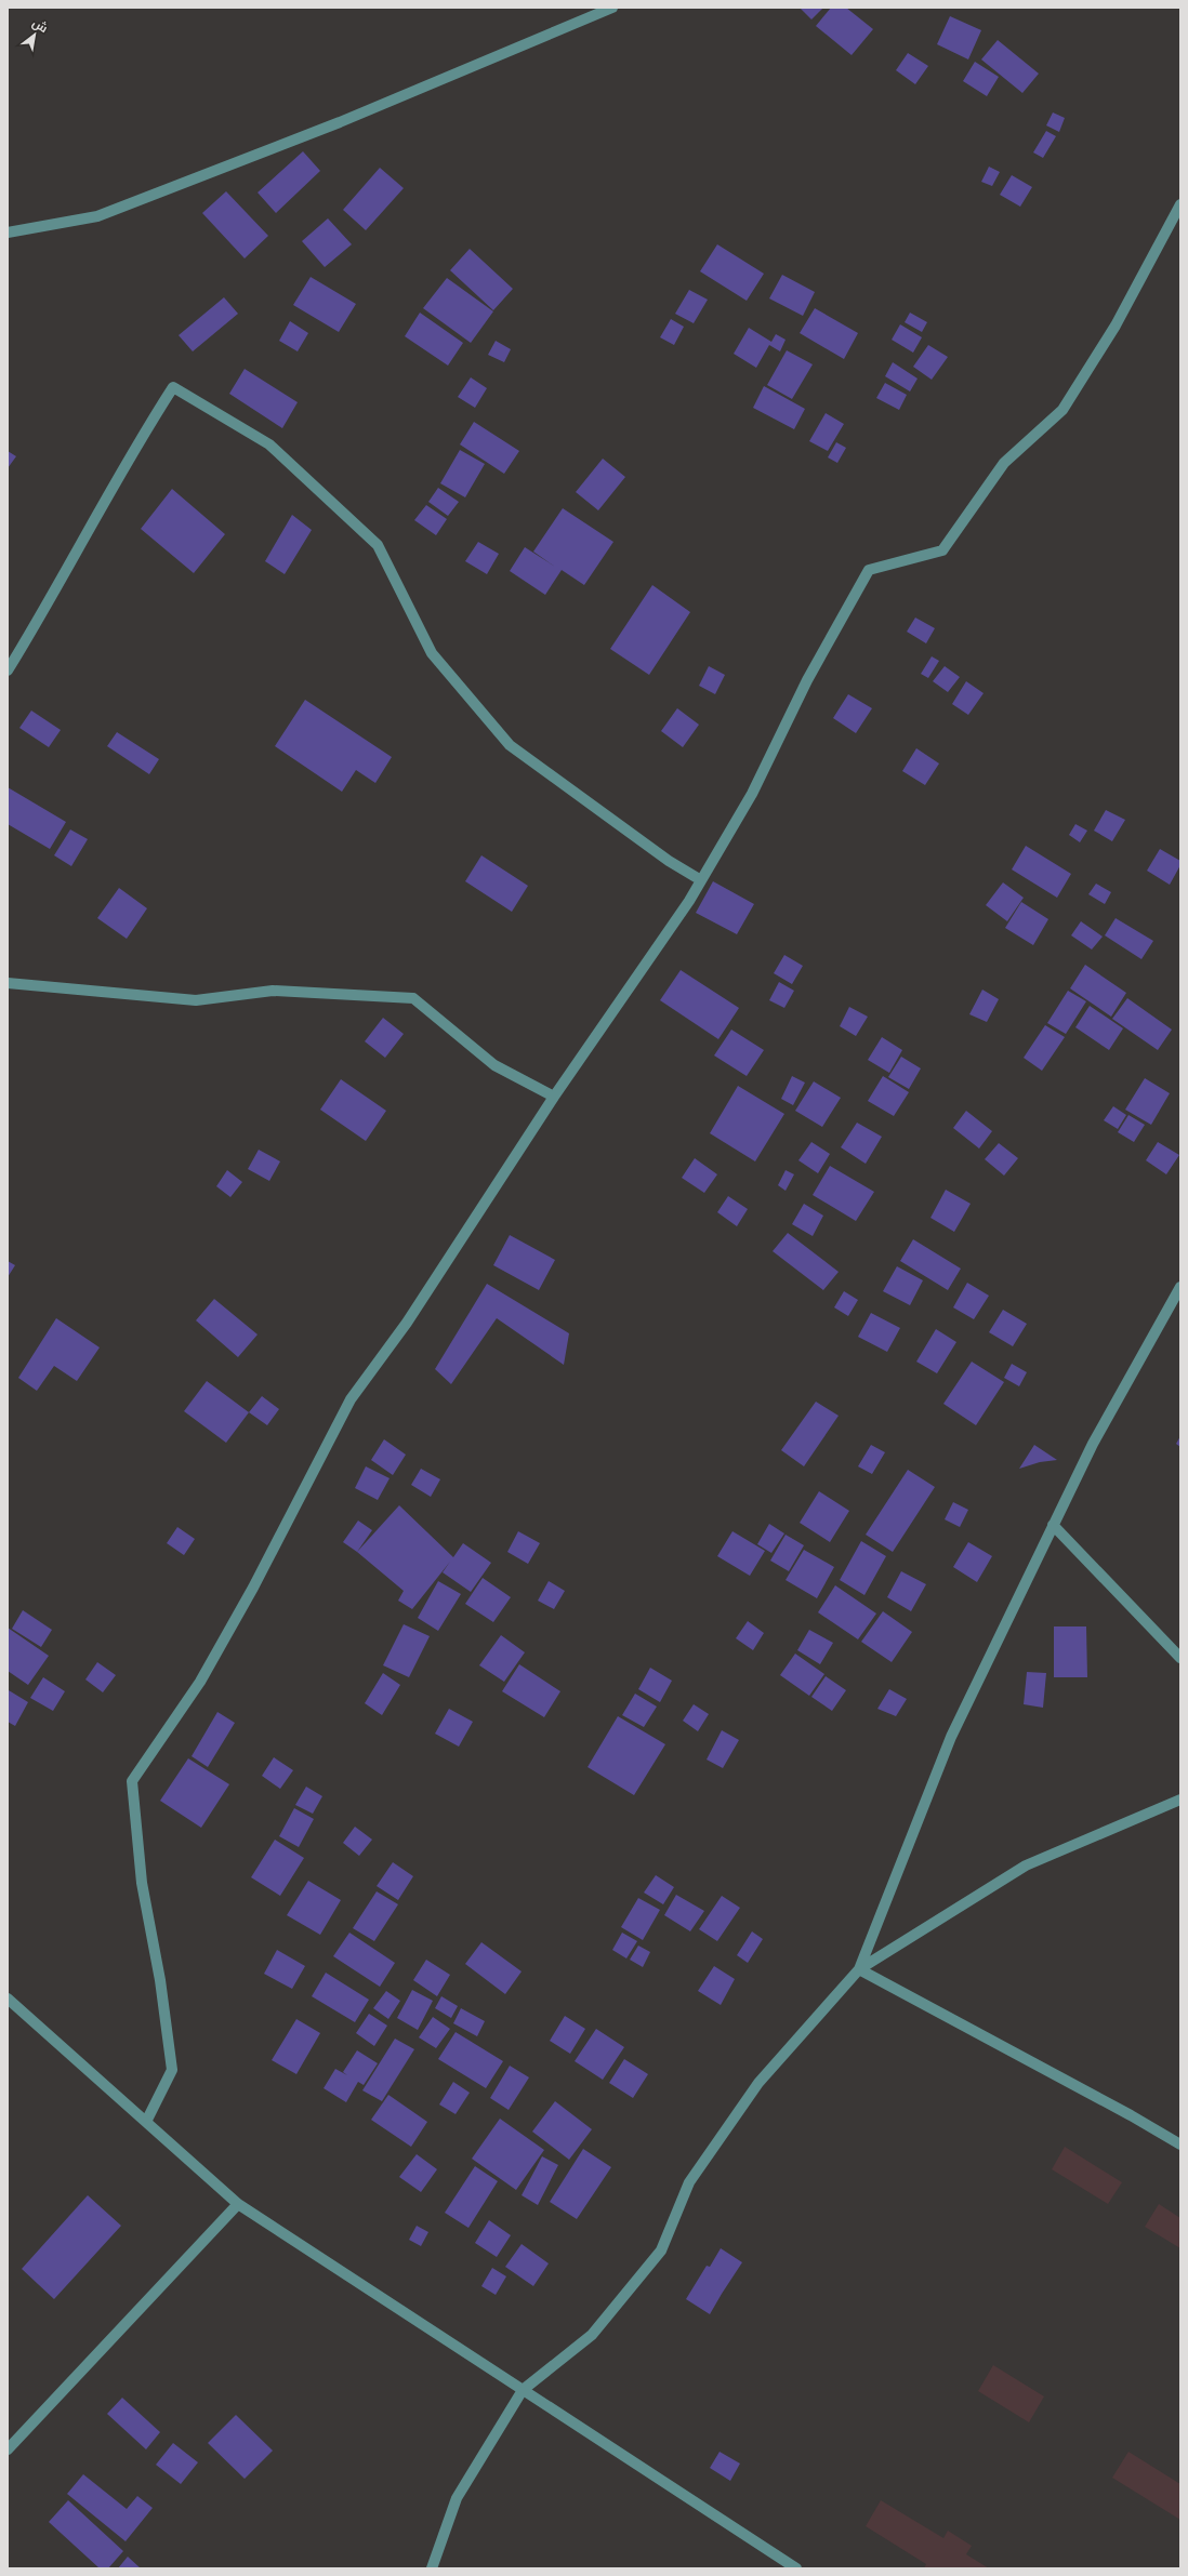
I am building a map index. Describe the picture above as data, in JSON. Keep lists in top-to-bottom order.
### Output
{
  "north": "top right"
}
